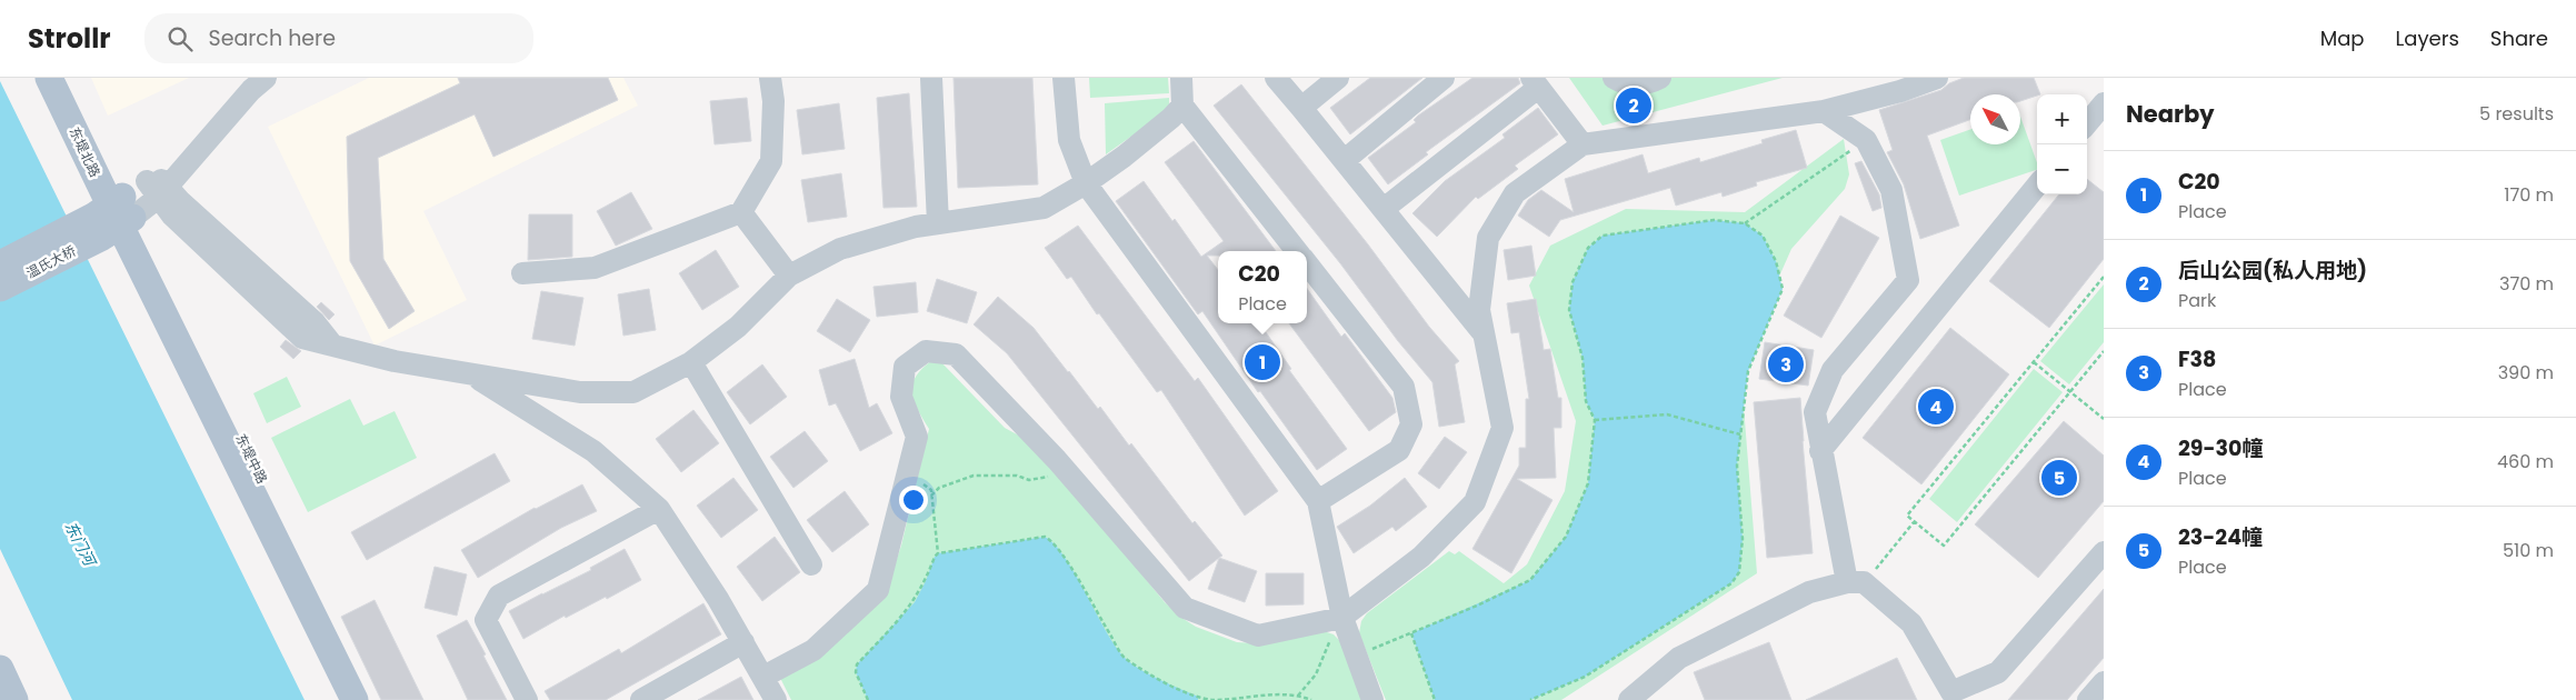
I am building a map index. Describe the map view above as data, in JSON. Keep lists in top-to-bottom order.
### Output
{
  "streets": {
    "main road": ["东堤北路", "温氏大桥", "东堤中路"]
  },
  "crossings": [
    ["东堤北路", "温氏大桥"],
    ["东堤北路", "东堤中路"],
    ["温氏大桥", "东堤中路"]
  ],
  "water": ["东门河"],
  "north": "top left",
  "page": {
    "header": "Strollr",
    "search": "Search here",
    "nav": ["Map", "Layers", "Share"],
    "heading": ["Nearby", "5 results"],
    "pins": [
      "2",
      "1",
      "3",
      "4",
      "5"
    ],
    "map_buttons": ["+", "−"],
    "list": [
      {
        "mark": "1",
        "name": "C20",
        "note": "Place",
        "value": "170 m"
      },
      {
        "mark": "2",
        "name": "后山公园(私人用地)",
        "note": "Park",
        "value": "370 m"
      },
      {
        "mark": "3",
        "name": "F38",
        "note": "Place",
        "value": "390 m"
      },
      {
        "mark": "4",
        "name": "29-30幢",
        "note": "Place",
        "value": "460 m"
      },
      {
        "mark": "5",
        "name": "23-24幢",
        "note": "Place",
        "value": "510 m"
      }
    ],
    "popup": ["C20", "Place"]
  }
}
